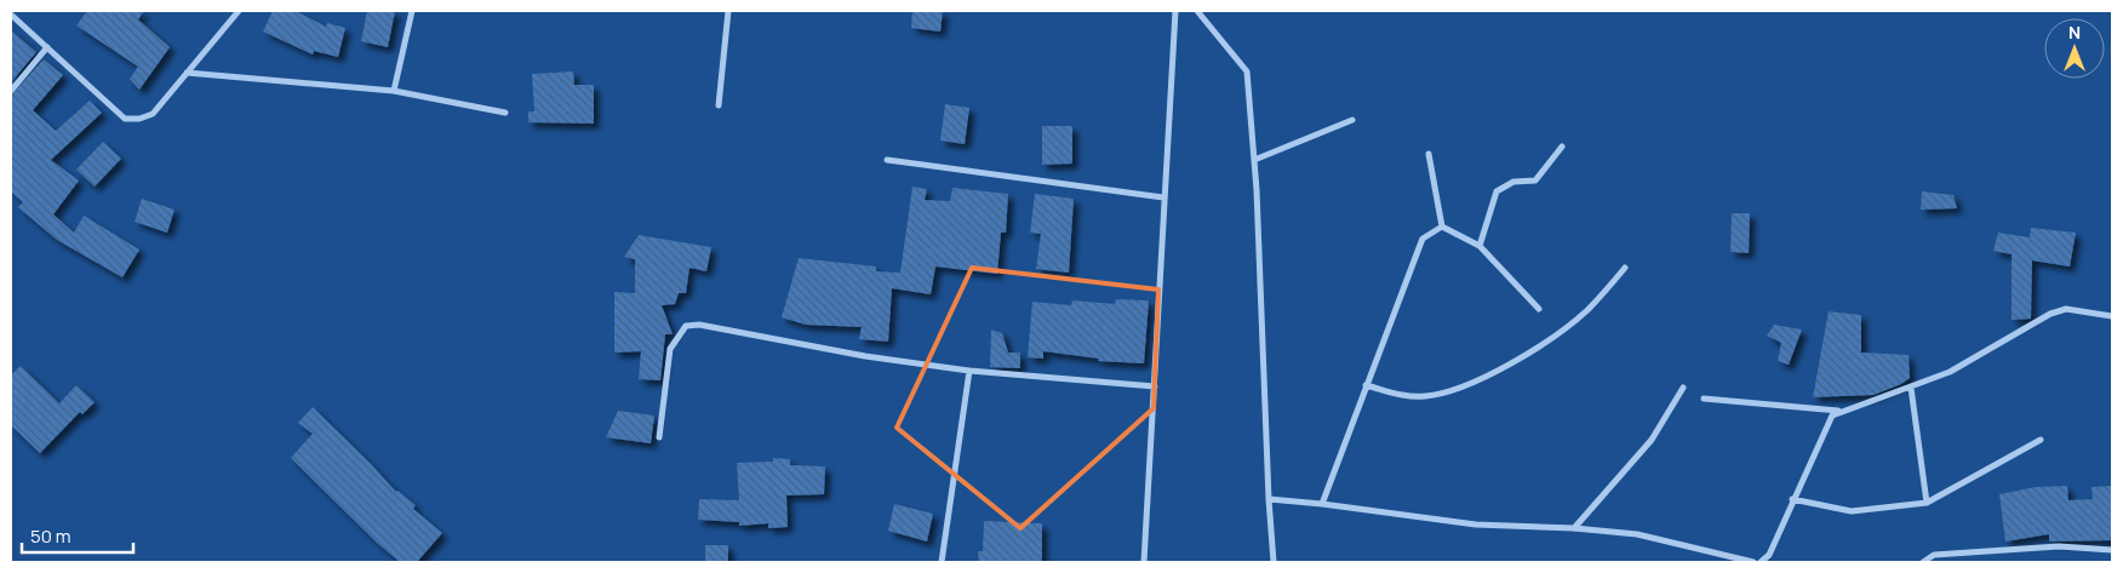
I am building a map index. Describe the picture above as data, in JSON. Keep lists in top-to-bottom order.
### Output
{
  "scale_bar": "50 m",
  "north": "top"
}
